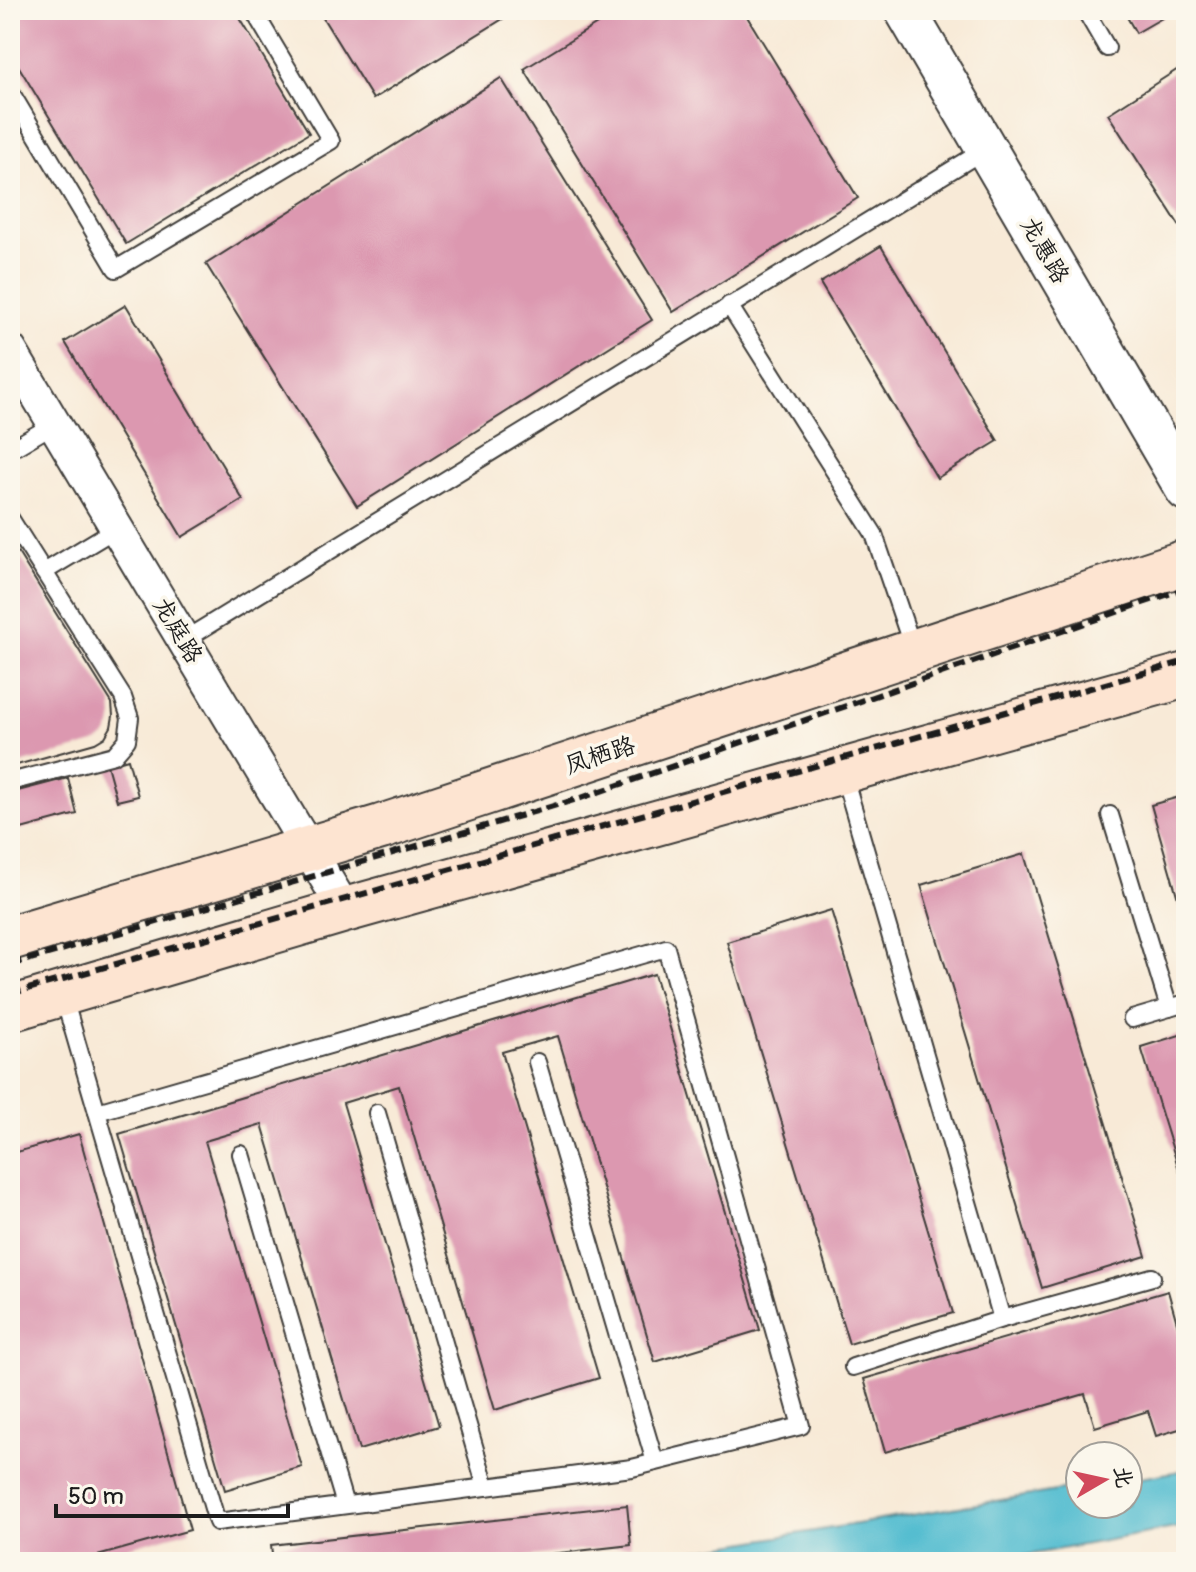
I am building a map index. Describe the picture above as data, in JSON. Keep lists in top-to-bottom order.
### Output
{
  "streets": {
    "main road": ["凤栖路"],
    "street": ["龙惠路", "龙庭路"]
  },
  "crossings": [
    ["龙庭路", "凤栖路"]
  ],
  "scale_bar": "50 m",
  "north": "right"
}
